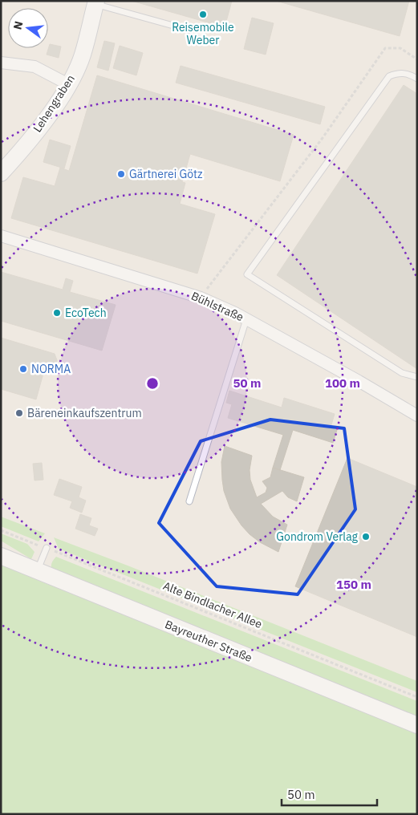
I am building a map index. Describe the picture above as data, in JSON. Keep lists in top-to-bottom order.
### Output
{
  "streets": {
    "main road": ["Lehengraben", "Bayreuther Straße"],
    "street": ["Bühlstraße"],
    "path": ["Alte Bindlacher Allee"]
  },
  "places": [
    "Reisemobile Weber",
    "Gärtnerei Götz",
    "EcoTech",
    "NORMA",
    "Bäreneinkaufszentrum",
    "Gondrom Verlag"
  ],
  "scale_bar": "50 m",
  "north": "left",
  "rings": ["50 m", "100 m", "150 m"]
}
